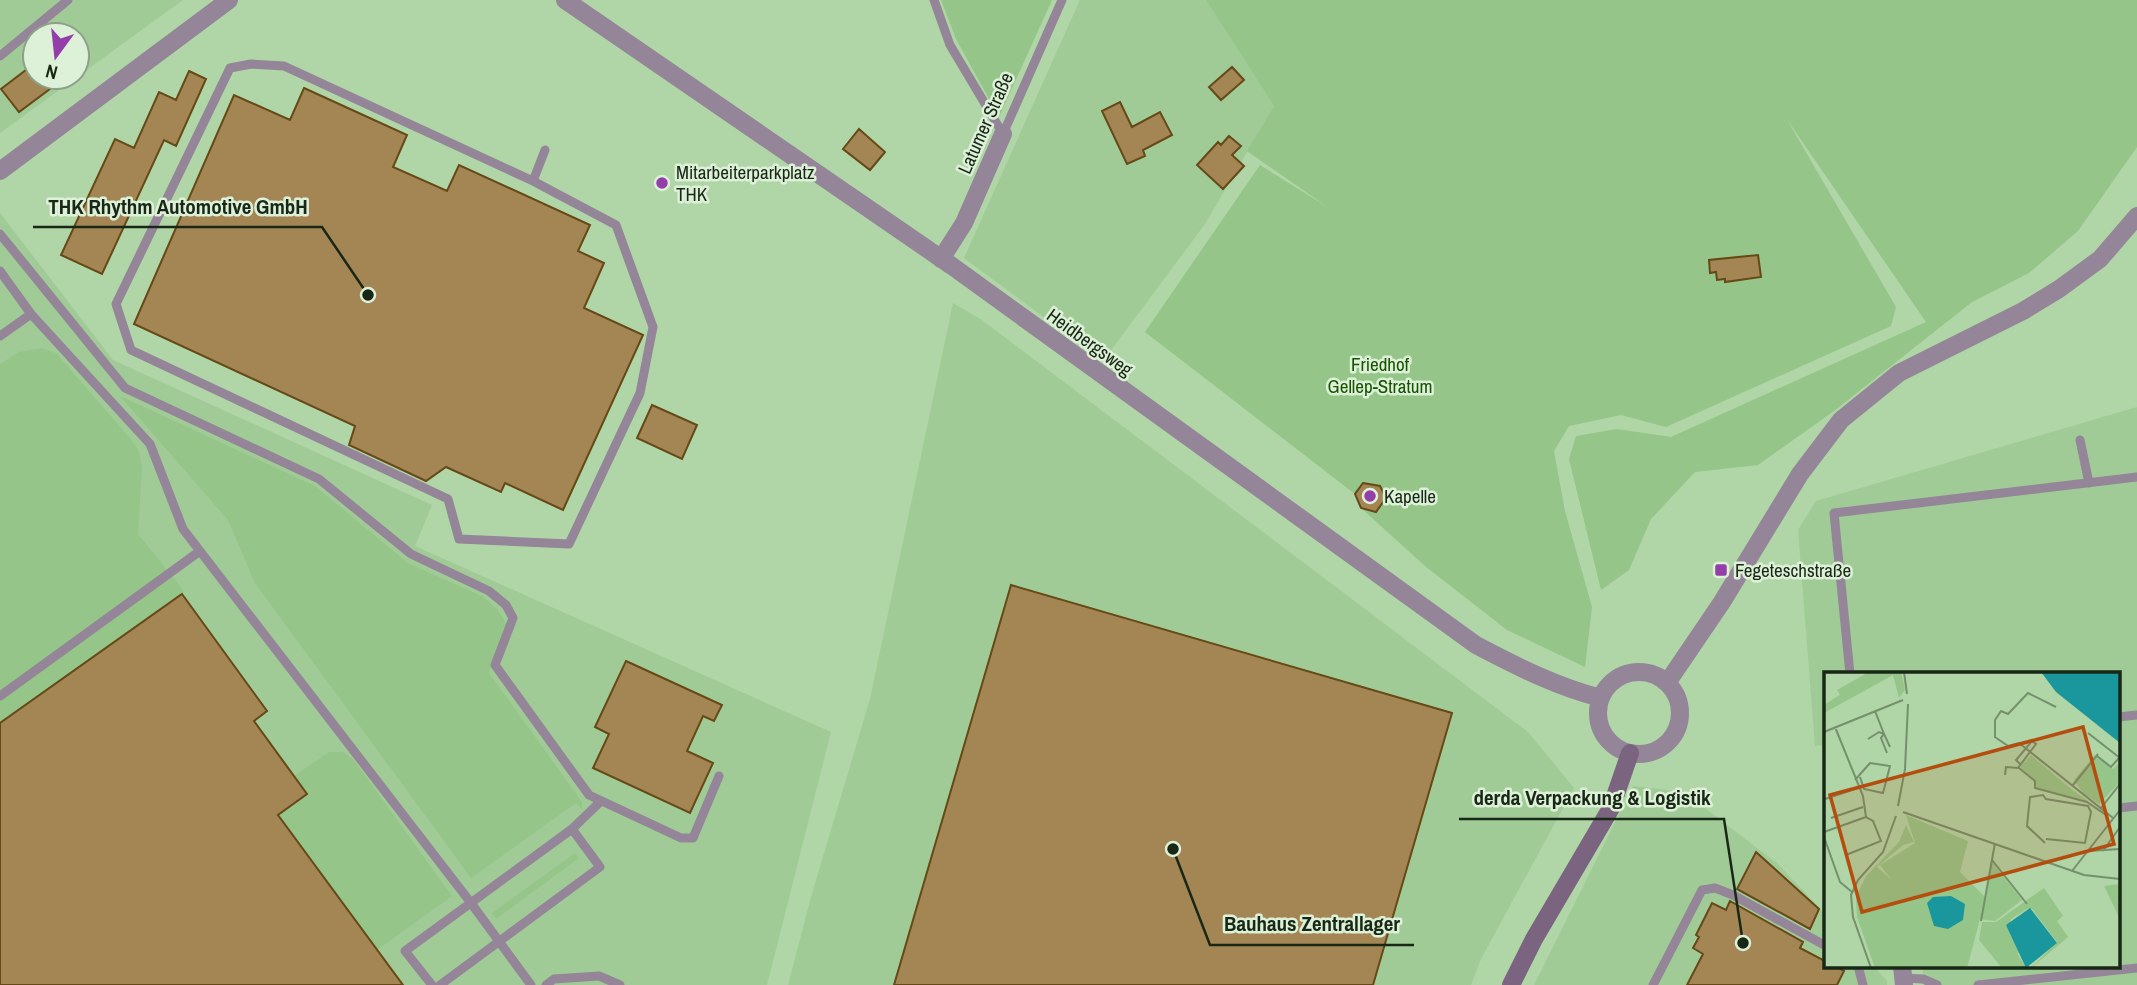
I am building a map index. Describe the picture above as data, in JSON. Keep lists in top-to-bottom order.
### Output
{
  "streets": {
    "street": ["Latumer Straße", "Heidbergsweg"]
  },
  "crossings": [
    ["Latumer Straße", "Heidbergsweg"]
  ],
  "parks": ["Friedhof Gellep-Stratum"],
  "places": {
    "other": [
      "Mitarbeiterparkplatz THK",
      "THK Rhythm Automotive GmbH",
      "Kapelle",
      "Bauhaus Zentrallager",
      "derda Verpackung & Logistik"
    ],
    "transit": ["Fegeteschstraße"]
  },
  "north": "bottom"
}
